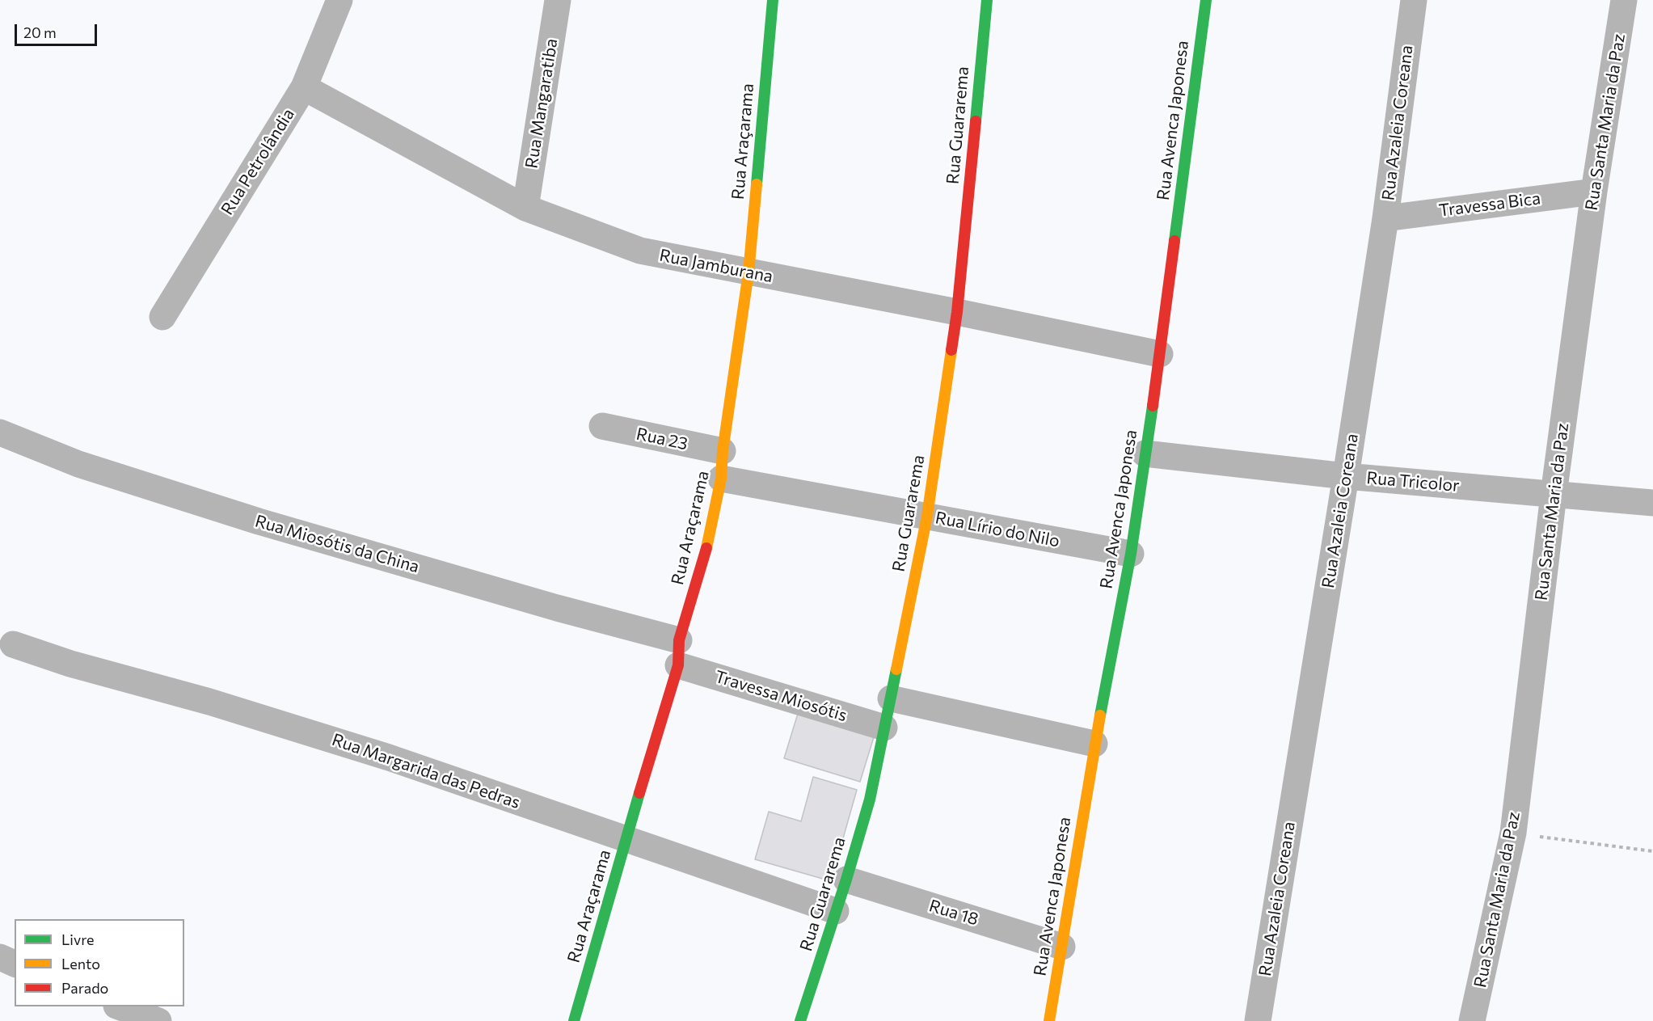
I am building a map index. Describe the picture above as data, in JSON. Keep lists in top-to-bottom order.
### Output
{
  "streets": {
    "street": [
      "Rua Mangaratiba",
      "Rua Avenca Japonesa",
      "Rua Santa Maria da Paz",
      "Rua Azaleia Coreana",
      "Rua Guararema",
      "Rua Araçarama",
      "Rua Petrolândia",
      "Travessa Bica",
      "Rua Jamburana",
      "Rua 23",
      "Rua Tricolor",
      "Rua Lírio do Nilo",
      "Rua Miosótis da China",
      "Travessa Miosótis",
      "Rua Margarida das Pedras",
      "Rua 18"
    ]
  },
  "crossings": [
    ["Rua Mangaratiba", "Rua Jamburana"],
    ["Rua Avenca Japonesa", "Rua Jamburana"],
    ["Rua Avenca Japonesa", "Rua Tricolor"],
    ["Rua Avenca Japonesa", "Rua Lírio do Nilo"],
    ["Rua Avenca Japonesa", "Rua 18"],
    ["Rua Santa Maria da Paz", "Travessa Bica"],
    ["Rua Santa Maria da Paz", "Rua Tricolor"],
    ["Rua Azaleia Coreana", "Travessa Bica"],
    ["Rua Azaleia Coreana", "Rua Tricolor"],
    ["Rua Guararema", "Rua Jamburana"],
    ["Rua Guararema", "Rua Lírio do Nilo"],
    ["Rua Guararema", "Travessa Miosótis"],
    ["Rua Guararema", "Rua Margarida das Pedras"],
    ["Rua Guararema", "Rua 18"],
    ["Rua Araçarama", "Rua Jamburana"],
    ["Rua Araçarama", "Rua 23"],
    ["Rua Araçarama", "Rua Lírio do Nilo"],
    ["Rua Araçarama", "Rua Miosótis da China"],
    ["Rua Araçarama", "Travessa Miosótis"],
    ["Rua Araçarama", "Rua Margarida das Pedras"],
    ["Rua Petrolândia", "Rua Jamburana"],
    ["Rua Miosótis da China", "Travessa Miosótis"]
  ],
  "legend": ["Livre", "Lento", "Parado"],
  "scale_bar": "20 m"
}
